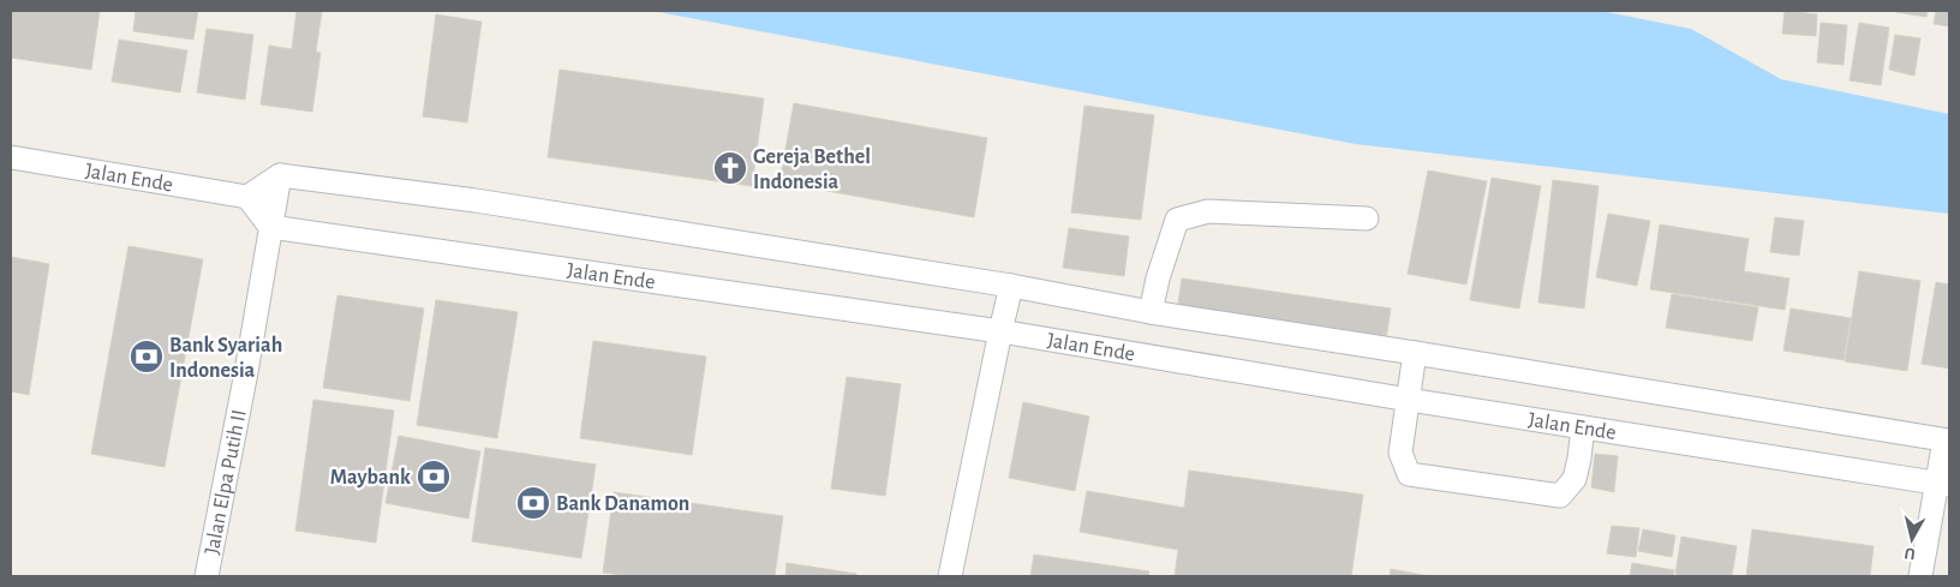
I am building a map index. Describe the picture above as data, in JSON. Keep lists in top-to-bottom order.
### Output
{
  "streets": {
    "lane": ["Jalan Ende", "Jalan Elpa Putih II"]
  },
  "crossings": [
    ["Jalan Ende", "Jalan Elpa Putih II"]
  ],
  "places": {
    "church": ["Gereja Bethel Indonesia"],
    "bank": ["Bank Syariah Indonesia", "Maybank", "Bank Danamon"]
  },
  "north": "bottom"
}
